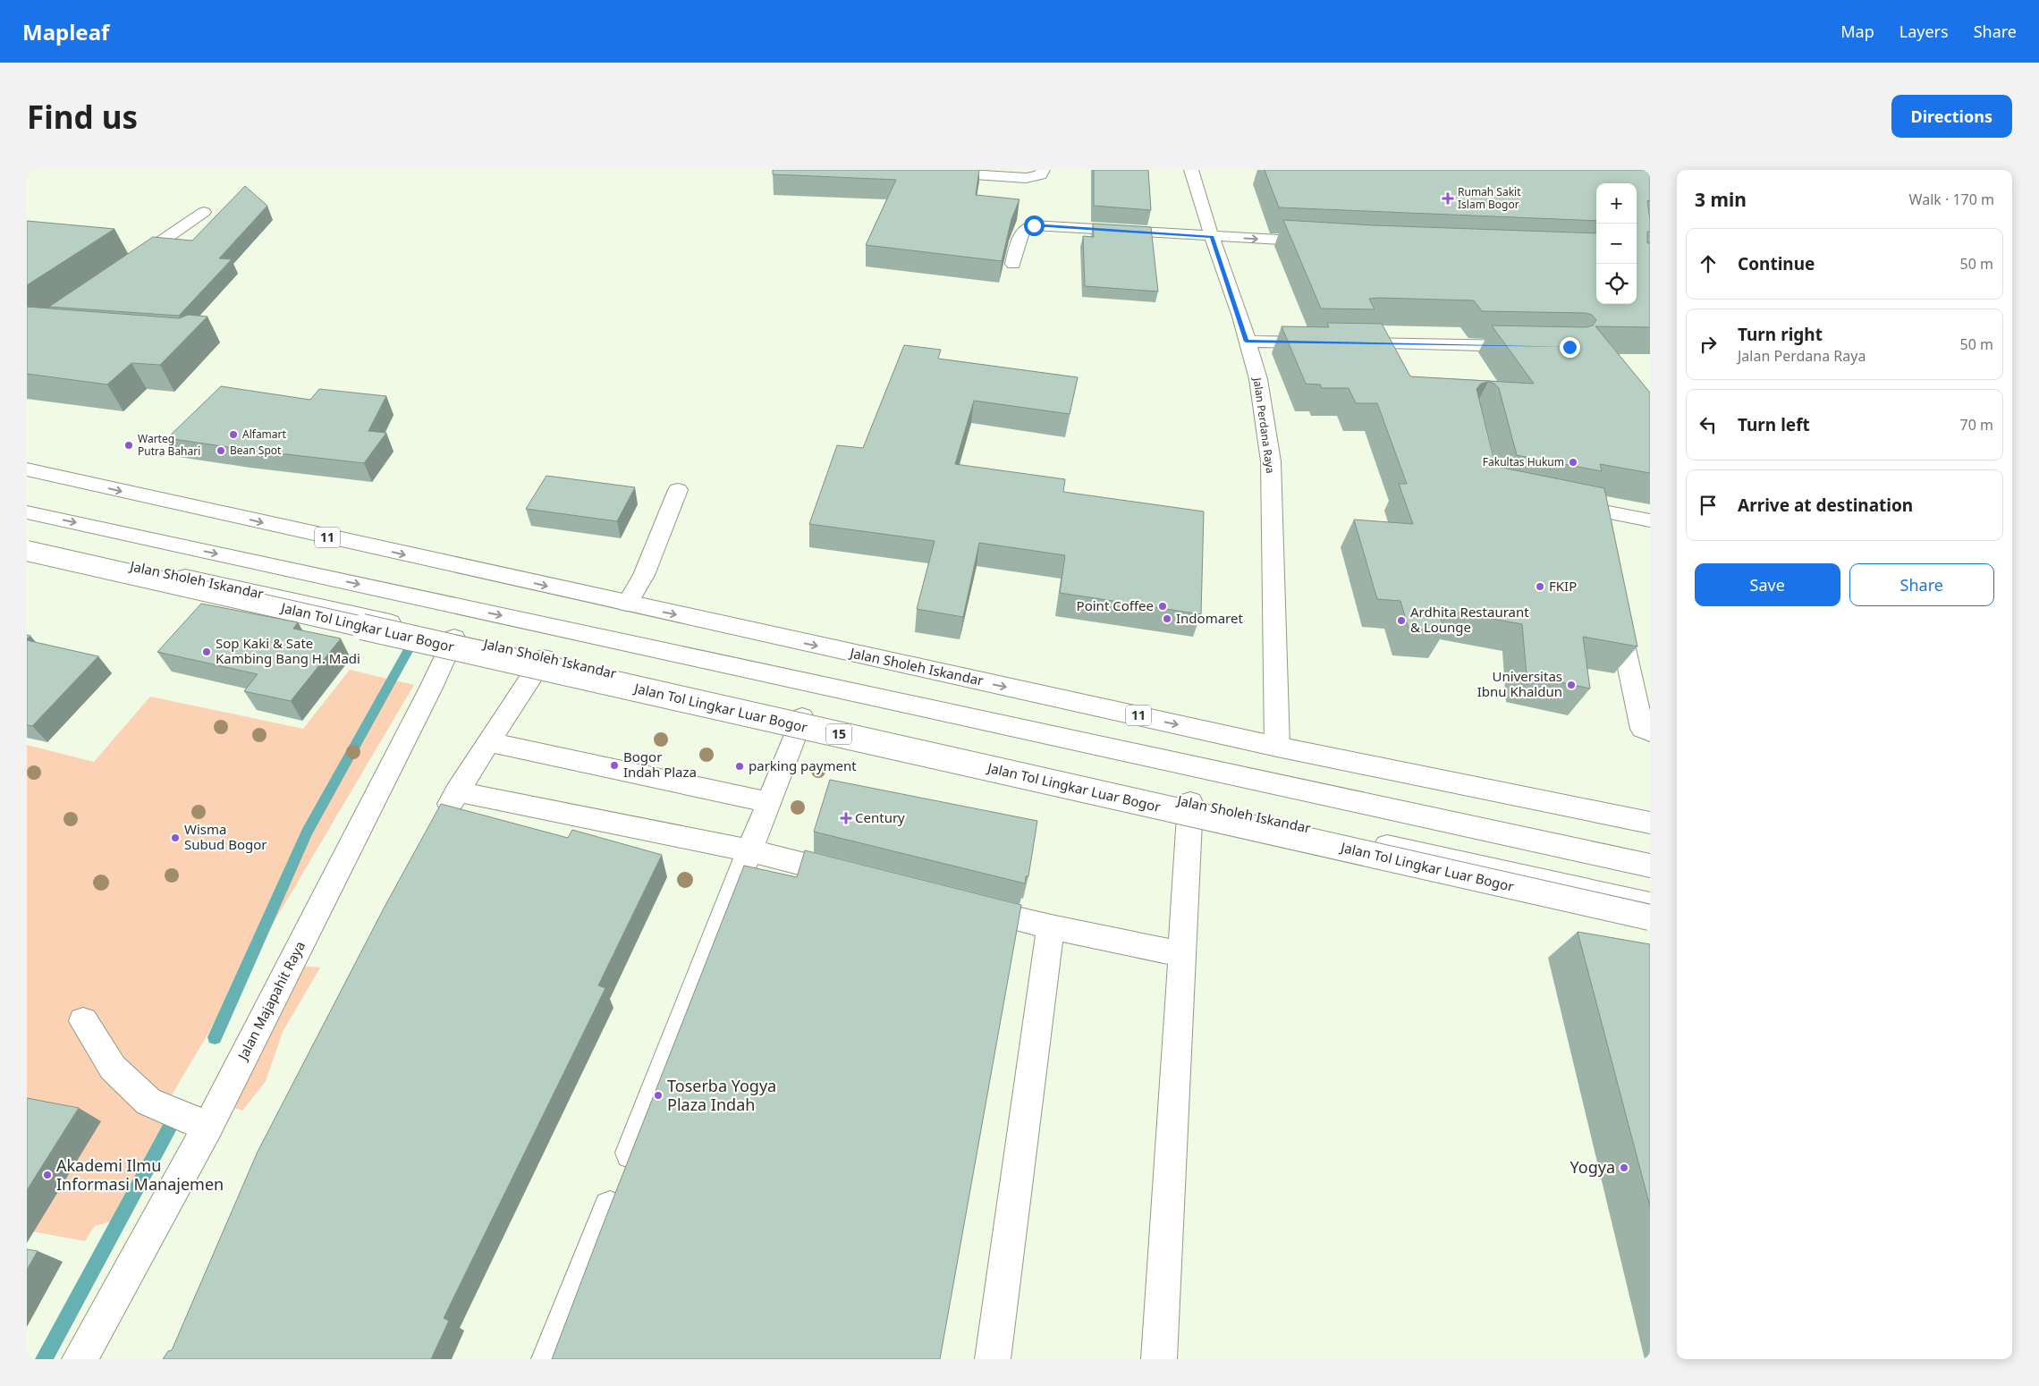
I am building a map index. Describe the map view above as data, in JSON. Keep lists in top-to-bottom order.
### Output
{
  "streets": {
    "main road": [
      "Jalan Perdana Raya",
      "11",
      "Jalan Sholeh Iskandar",
      "Jalan Tol Lingkar Luar Bogor",
      "15",
      "Jalan Majapahit Raya"
    ]
  },
  "crossings": [
    ["Jalan Perdana Raya", "Jalan Sholeh Iskandar"],
    ["Jalan Sholeh Iskandar", "Jalan Majapahit Raya"]
  ],
  "places": {
    "health": ["Rumah Sakit Islam Bogor", "Century"],
    "other": [
      "Alfamart",
      "Warteg Putra Bahari",
      "Bean Spot",
      "Fakultas Hukum",
      "FKIP",
      "Point Coffee",
      "Indomaret",
      "Ardhita Restaurant & Lounge",
      "Sop Kaki & Sate Kambing Bang H. Madi",
      "Universitas Ibnu Khaldun",
      "Bogor Indah Plaza",
      "parking payment",
      "Wisma Subud Bogor",
      "Toserba Yogya Plaza Indah",
      "Yogya",
      "Akademi Ilmu Informasi Manajemen"
    ]
  },
  "page": {
    "header": "Mapleaf",
    "nav": ["Map", "Layers", "Share"],
    "buttons": [
      "Directions",
      ["Save", "Share"]
    ],
    "title": "Find us",
    "heading": ["3 min", "Walk · 170 m"],
    "map_buttons": ["+", "−"],
    "list": [
      ["Continue", "50 m"],
      ["Turn right", "Jalan Perdana Raya", "50 m"],
      ["Turn left", "70 m"],
      "Arrive at destination"
    ]
  }
}
